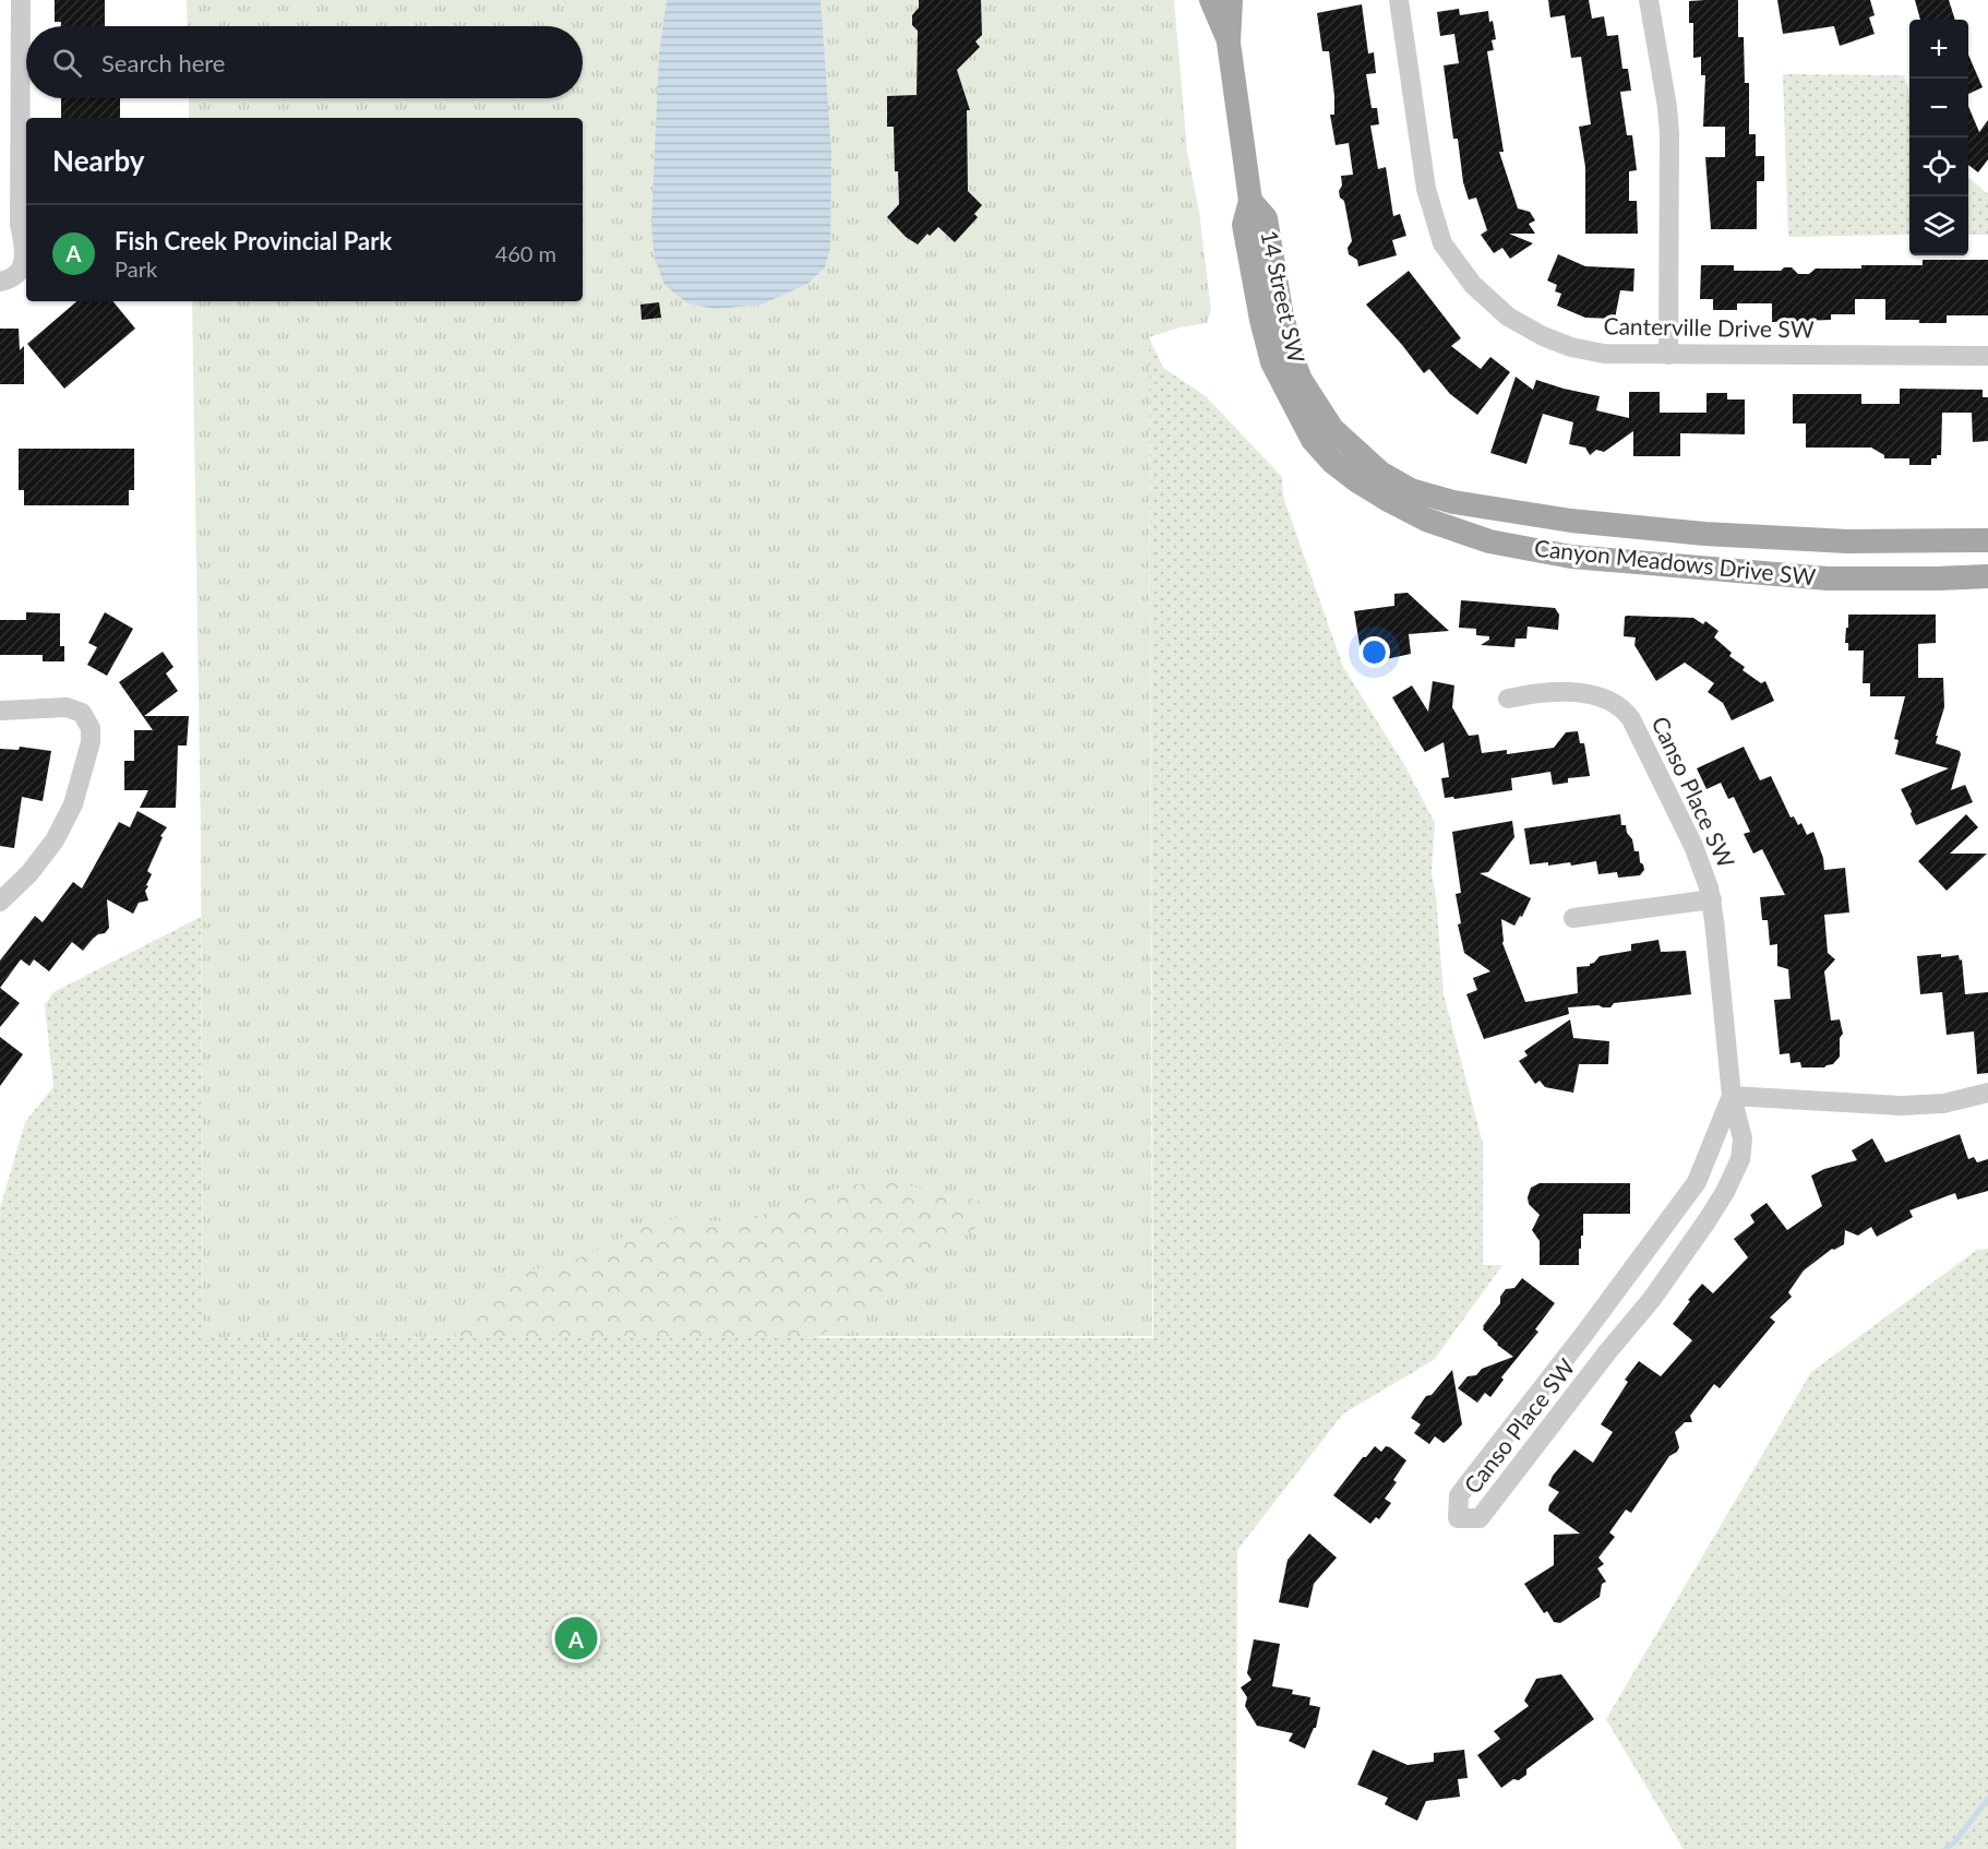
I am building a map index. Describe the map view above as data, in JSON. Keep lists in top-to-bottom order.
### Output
{
  "streets": {
    "main road": ["14 Street SW", "Canyon Meadows Drive SW"],
    "street": ["Canterville Drive SW", "Canso Place SW"]
  },
  "crossings": [
    ["14 Street SW", "Canyon Meadows Drive SW"]
  ],
  "page": {
    "map_buttons": ["+", "−"],
    "search": "Search here",
    "heading": "Nearby",
    "list": [
      {
        "mark": "A",
        "name": "Fish Creek Provincial Park",
        "note": "Park",
        "value": "460 m"
      }
    ],
    "pins": "A"
  }
}
